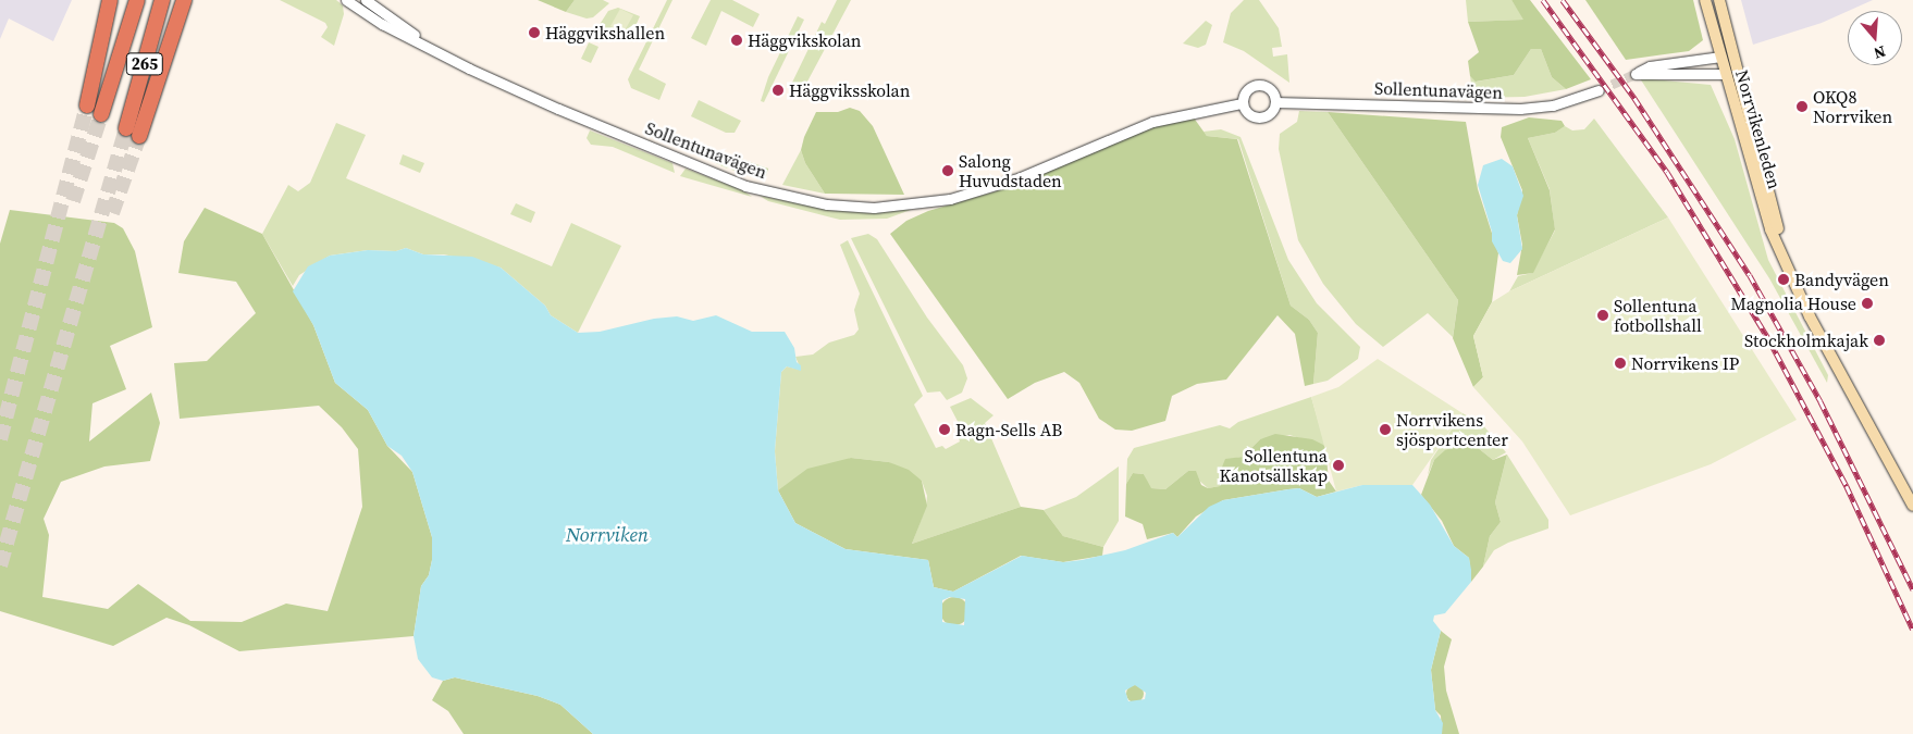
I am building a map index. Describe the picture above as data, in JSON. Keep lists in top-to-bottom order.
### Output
{
  "streets": {
    "highway": ["265"],
    "main road": ["Norrvikenleden"],
    "street": ["Sollentunavägen"]
  },
  "water": ["Norrviken"],
  "places": [
    "Häggvikshallen",
    "Häggvikskolan",
    "Häggviksskolan",
    "OKQ8 Norrviken",
    "Salong Huvudstaden",
    "Bandyvägen",
    "Magnolia House",
    "Sollentuna fotbollshall",
    "Stockholmkajak",
    "Norrvikens IP",
    "Ragn-Sells AB",
    "Norrvikens sjösportcenter",
    "Sollentuna Kanotsällskap"
  ],
  "north": "bottom"
}
